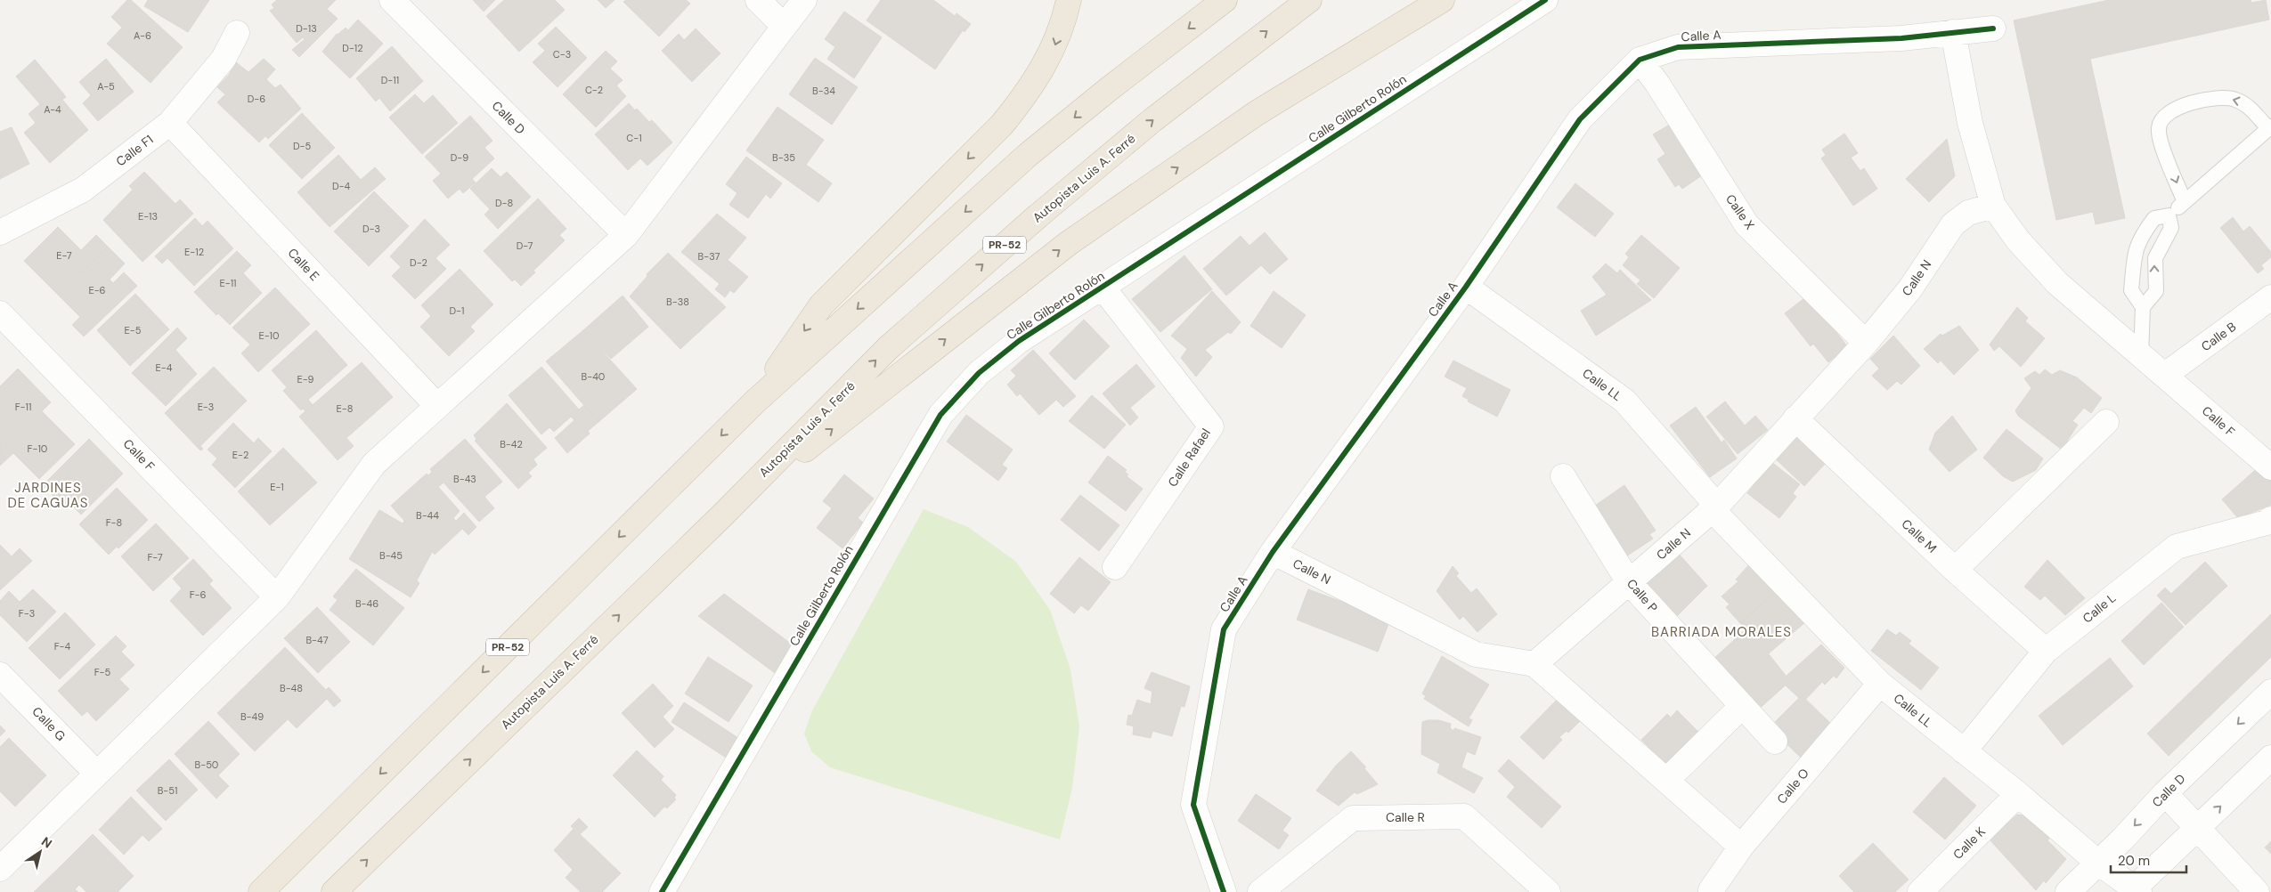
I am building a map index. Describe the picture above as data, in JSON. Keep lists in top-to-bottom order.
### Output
{
  "streets": {
    "highway": ["Autopista Luis A. Ferré", "PR-52"],
    "street": [
      "Calle A",
      "Calle Gilberto Rolón",
      "Calle D",
      "Calle F1",
      "Calle X",
      "Calle E",
      "Calle N",
      "Calle B",
      "Calle LL",
      "Calle F",
      "Calle Rafael",
      "Calle M",
      "Calle P",
      "Calle L",
      "Calle G",
      "Calle O",
      "Calle R",
      "Calle K"
    ]
  },
  "crossings": [
    ["Calle A", "Calle X"],
    ["Calle A", "Calle N"],
    ["Calle A", "Calle LL"],
    ["Calle Gilberto Rolón", "Calle Rafael"],
    ["Calle D", "Calle LL"],
    ["Calle F1", "Calle E"],
    ["Calle X", "Calle N"],
    ["Calle N", "Calle LL"],
    ["Calle N", "Calle F"],
    ["Calle N", "Calle M"],
    ["Calle N", "Calle P"],
    ["Calle B", "Calle F"],
    ["Calle LL", "Calle L"],
    ["Calle LL", "Calle O"],
    ["Calle LL", "Calle K"],
    ["Calle M", "Calle L"]
  ],
  "districts": ["JARDINES DE CAGUAS", "BARRIADA MORALES"],
  "house_numbers": [
    "D-13",
    "A-6",
    "D-12",
    "C-3",
    "D-11",
    "A-5",
    "C-2",
    "B-34",
    "D-6",
    "A-4",
    "C-1",
    "D-5",
    "D-9",
    "B-35",
    "D-4",
    "D-8",
    "E-13",
    "D-3",
    "D-7",
    "E-12",
    "E-7",
    "B-37",
    "D-2",
    "E-11",
    "E-6",
    "B-38",
    "D-1",
    "E-5",
    "E-10",
    "E-4",
    "B-40",
    "E-9",
    "F-11",
    "E-3",
    "E-8",
    "B-42",
    "F-10",
    "E-2",
    "B-43",
    "E-1",
    "B-44",
    "F-8",
    "B-45",
    "F-7",
    "F-6",
    "B-46",
    "F-3",
    "B-47",
    "F-4",
    "F-5",
    "B-48",
    "B-49",
    "B-50",
    "B-51"
  ],
  "scale_bar": "20 m",
  "north": "top right"
}
